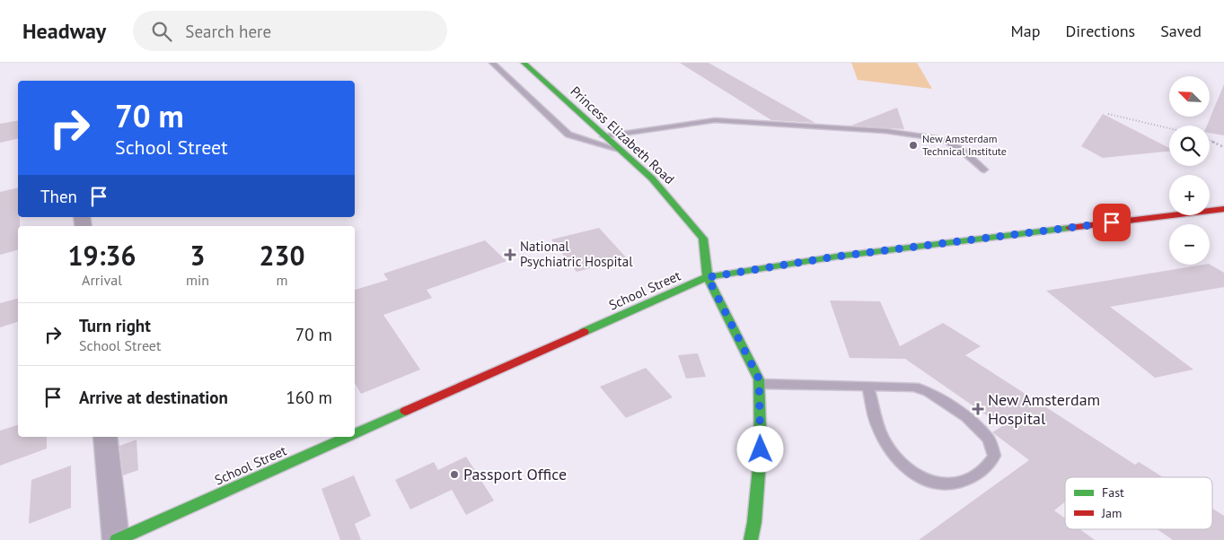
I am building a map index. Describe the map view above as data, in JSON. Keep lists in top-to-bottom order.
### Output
{
  "streets": {
    "street": ["Princess Elizabeth Road", "School Street"]
  },
  "crossings": [
    ["Princess Elizabeth Road", "School Street"]
  ],
  "places": {
    "other": ["New Amsterdam Technical Institute", "Passport Office"],
    "health": ["National Psychiatric Hospital", "New Amsterdam Hospital"]
  },
  "legend": ["Fast", "Jam"],
  "north": "top left",
  "page": {
    "header": "Headway",
    "search": "Search here",
    "nav": ["Map", "Directions", "Saved"],
    "map_buttons": ["+", "−"],
    "turn": ["70 m", "School Street"],
    "then": "Then",
    "eta": [
      "19:36",
      "Arrival",
      "3",
      "min",
      "230",
      "m"
    ],
    "list": [
      {
        "name": "Turn right",
        "note": "School Street",
        "value": "70 m"
      },
      {
        "name": "Arrive at destination",
        "value": "160 m"
      }
    ]
  }
}
